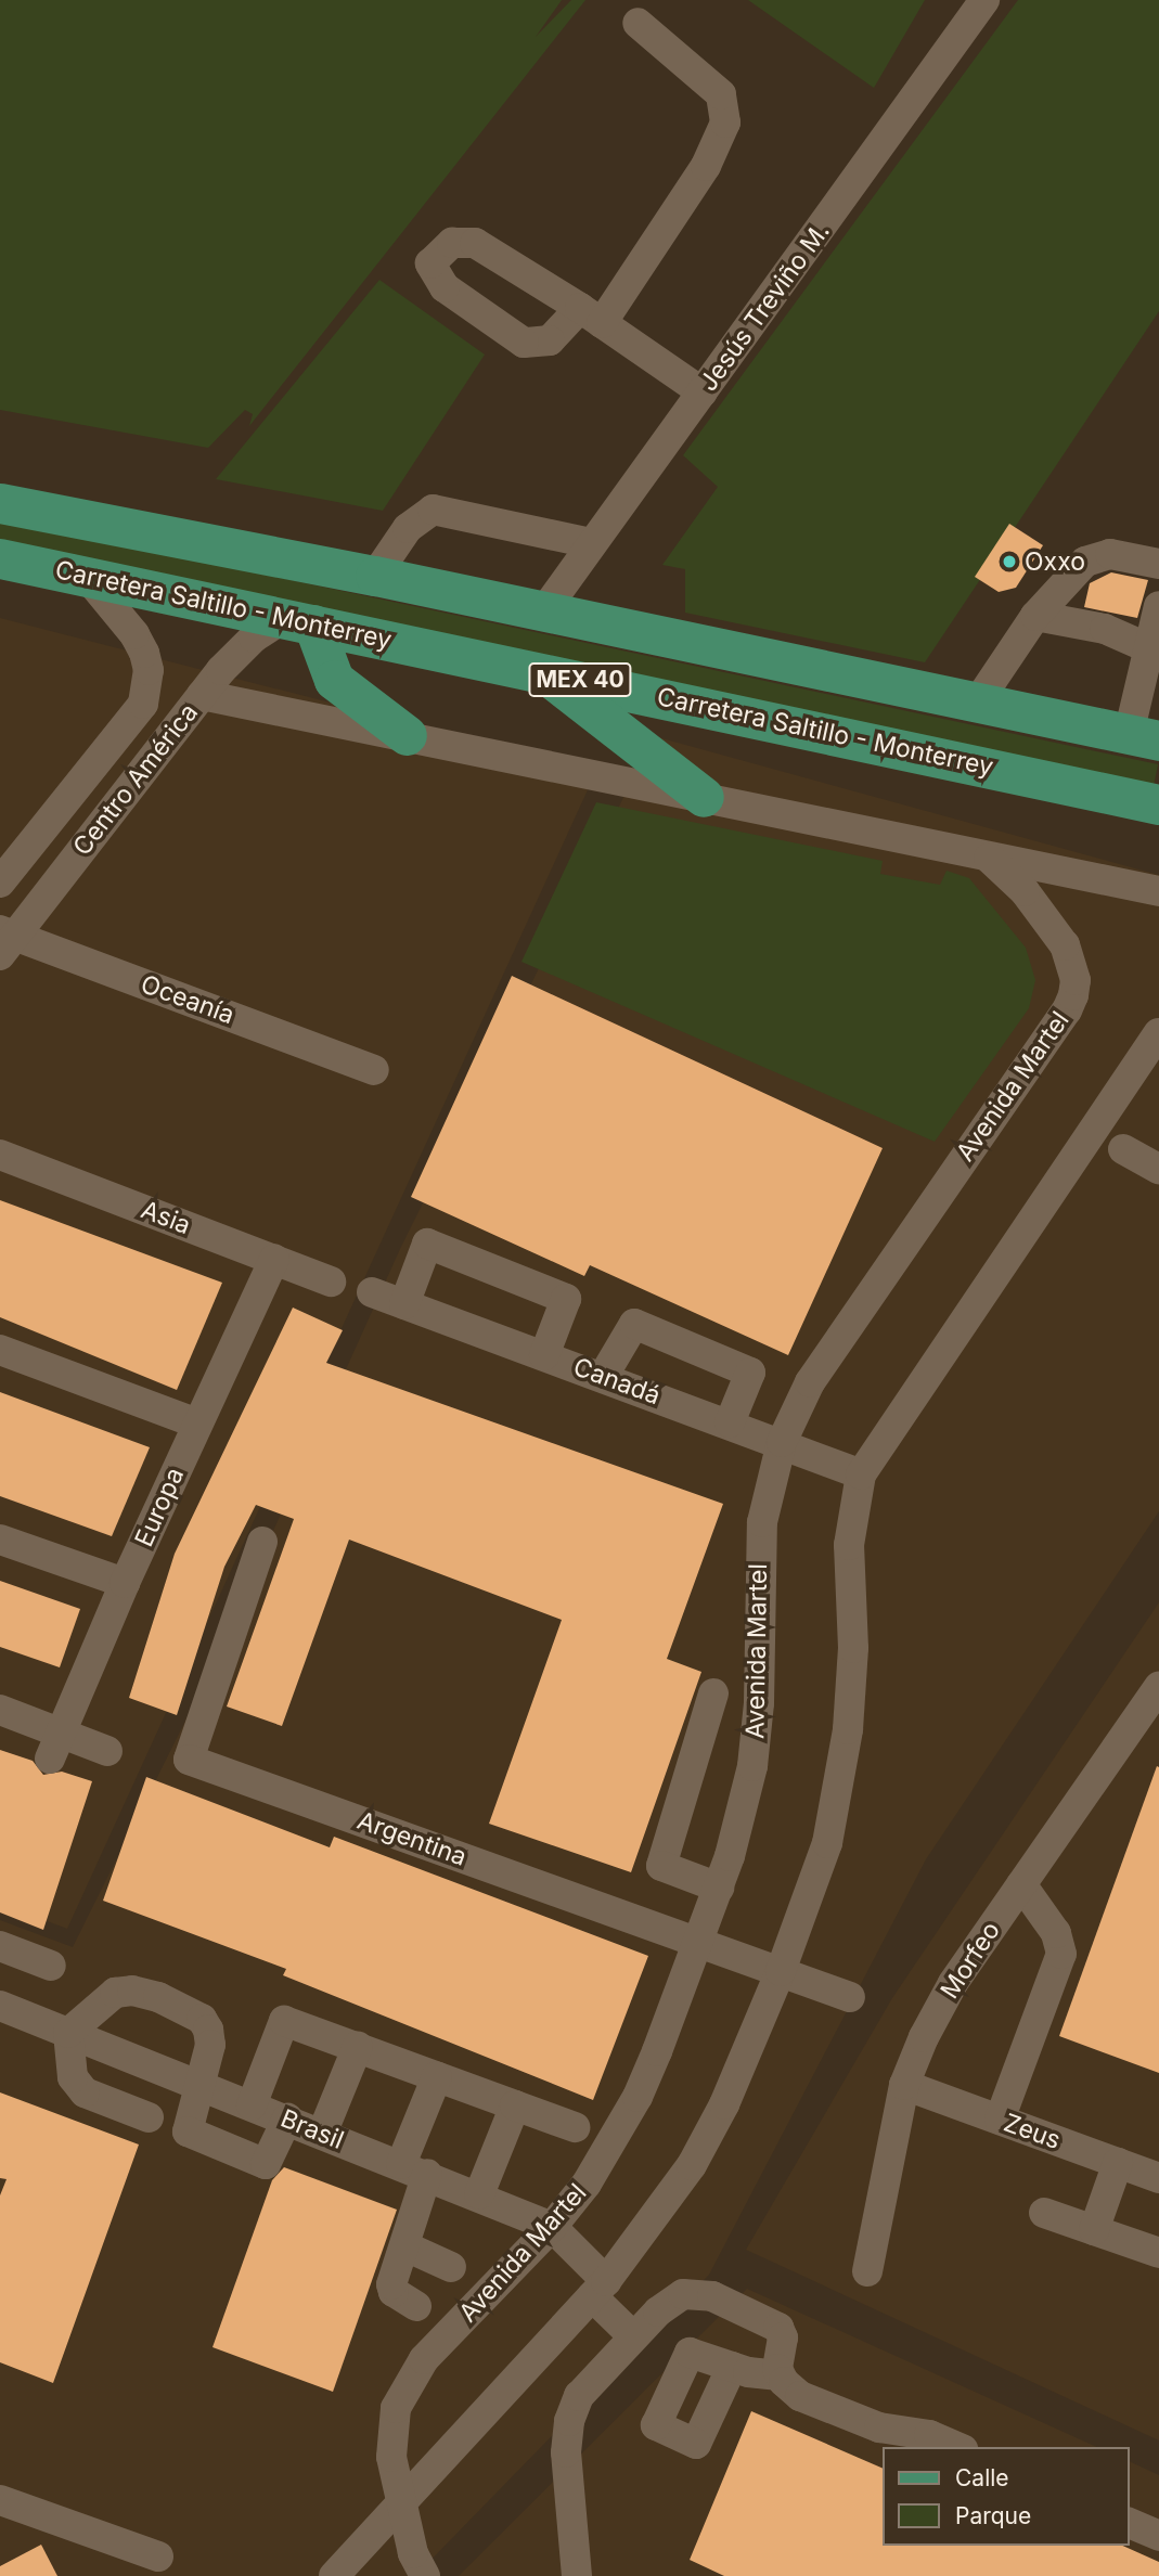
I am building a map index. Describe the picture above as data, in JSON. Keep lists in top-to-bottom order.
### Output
{
  "streets": {
    "main road": ["Carretera Saltillo - Monterrey", "MEX 40"],
    "street": [
      "Jesús Treviño M.",
      "Centro América",
      "Oceanía",
      "Avenida Martel",
      "Asia",
      "Canadá",
      "Europa",
      "Argentina",
      "Morfeo",
      "Brasil",
      "Zeus"
    ]
  },
  "crossings": [
    ["Jesús Treviño M.", "MEX 40"],
    ["Carretera Saltillo - Monterrey", "Centro América"],
    ["Centro América", "Oceanía"],
    ["Avenida Martel", "Canadá"],
    ["Avenida Martel", "Argentina"],
    ["Avenida Martel", "Brasil"],
    ["Asia", "Europa"],
    ["Morfeo", "Zeus"]
  ],
  "places": ["Oxxo"],
  "legend": ["Calle", "Parque"]
}
